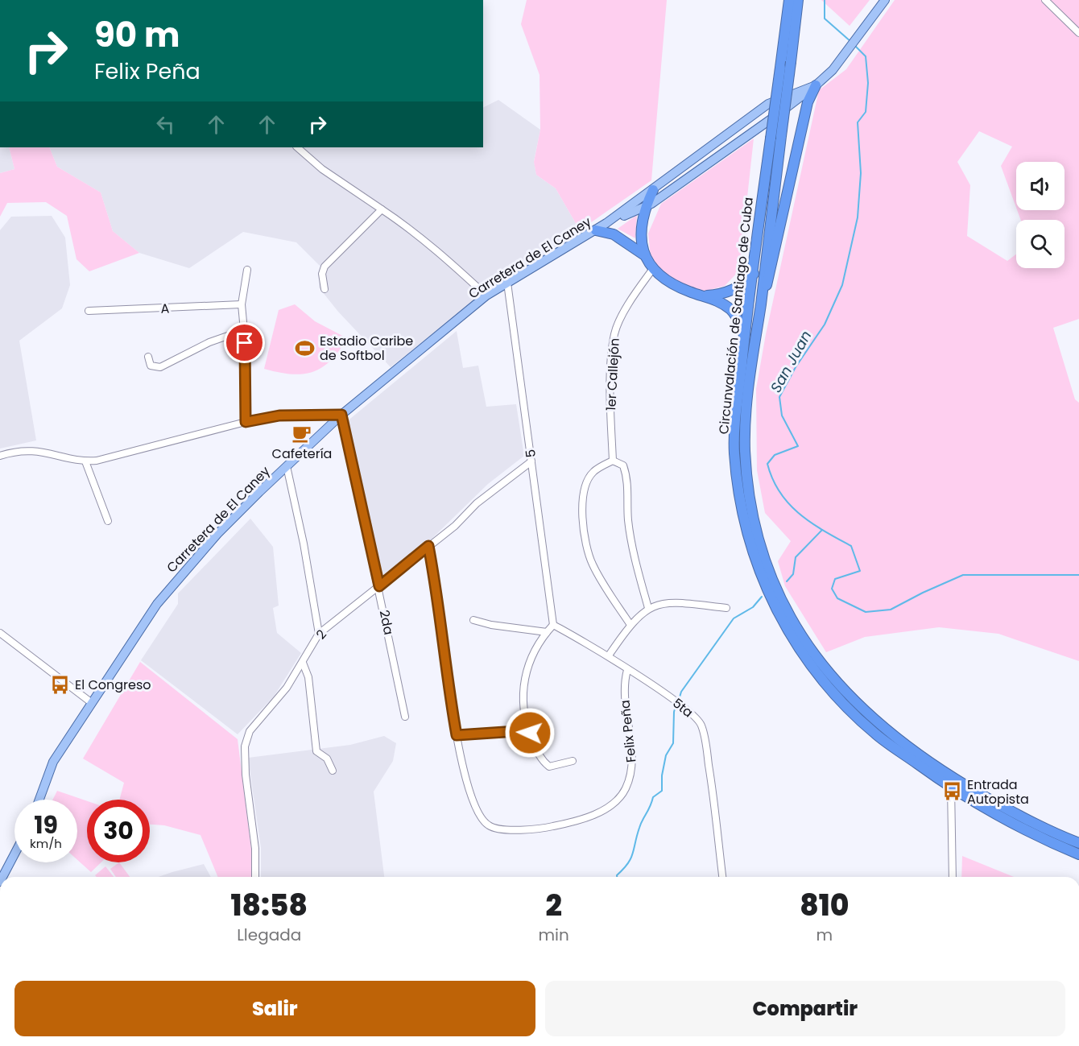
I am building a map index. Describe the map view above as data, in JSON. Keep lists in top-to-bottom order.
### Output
{
  "streets": {
    "highway": ["Circunvalación de Santiago de Cuba"],
    "main road": ["Carretera de El Caney"],
    "street": [
      "A",
      "1er Callejón",
      "5",
      "2da",
      "2",
      "5ta",
      "Felix Peña"
    ]
  },
  "crossings": [
    ["Carretera de El Caney", "5"],
    ["Carretera de El Caney", "2da"],
    ["5", "2"],
    ["5", "5ta"],
    ["2da", "2"],
    ["2", "Felix Peña"],
    ["5ta", "Felix Peña"]
  ],
  "water": ["San Juan"],
  "places": {
    "sports": ["Estadio Caribe de Softbol"],
    "cafe": ["Cafetería"],
    "bus stop": ["El Congreso", "Entrada Autopista"]
  },
  "page": {
    "turn": ["90 m", "Felix Peña"],
    "speed": "19 km/h",
    "limit": "30",
    "eta": [
      "18:58",
      "Llegada",
      "2",
      "min",
      "810",
      "m"
    ],
    "buttons": ["Salir", "Compartir"]
  }
}
